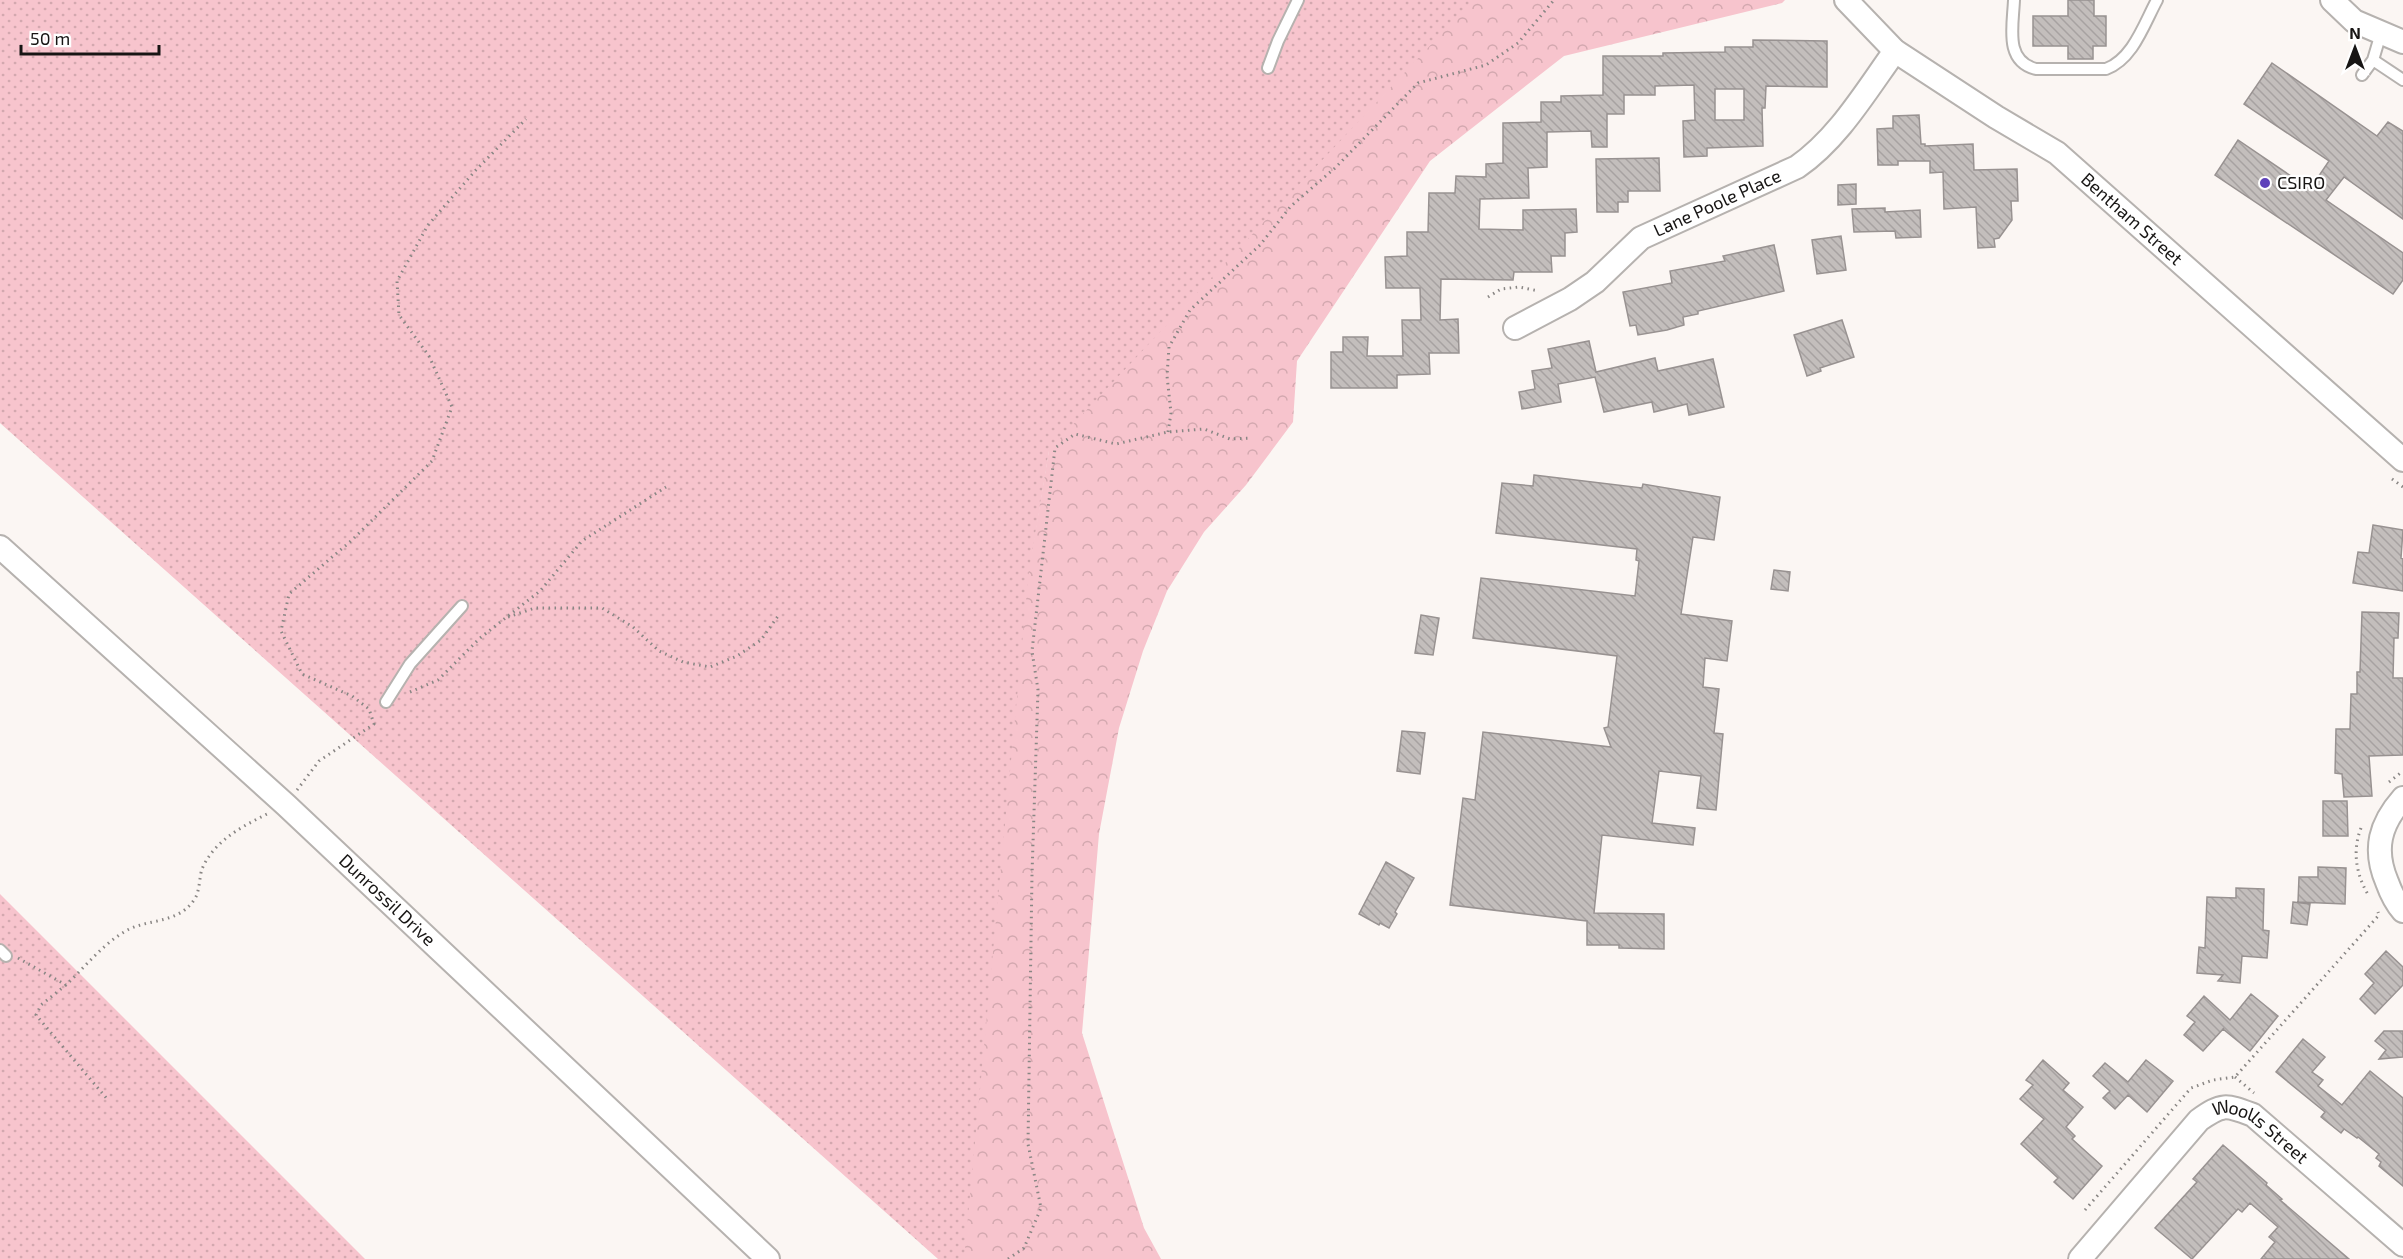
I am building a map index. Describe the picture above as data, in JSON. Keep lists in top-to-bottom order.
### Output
{
  "streets": {
    "street": [
      "Lane Poole Place",
      "Bentham Street",
      "Dunrossil Drive",
      "Woolls Street"
    ]
  },
  "crossings": [
    ["Lane Poole Place", "Bentham Street"]
  ],
  "places": ["CSIRO"],
  "scale_bar": "50 m",
  "north": "top"
}
